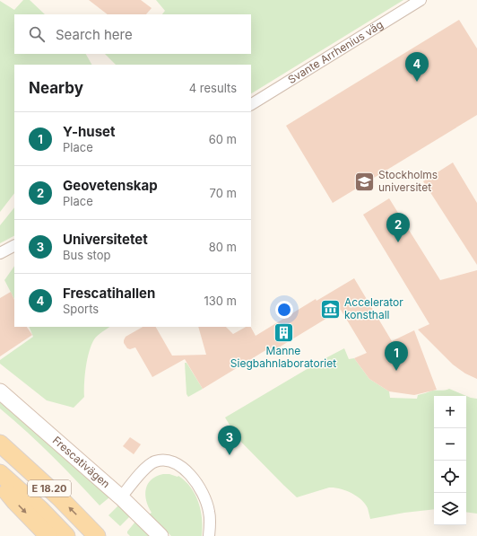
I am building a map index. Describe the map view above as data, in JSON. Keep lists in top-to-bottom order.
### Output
{
  "streets": {
    "main road": ["E 18.20"],
    "street": ["Svante Arrhenius väg", "Frescativägen"]
  },
  "places": {
    "school or university": ["Stockholms universitet"],
    "museum": ["Accelerator konsthall"],
    "building": ["Manne Siegbahnlaboratoriet"]
  },
  "page": {
    "search": "Search here",
    "pins": [
      "4",
      "2",
      "1",
      "3"
    ],
    "heading": ["Nearby", "4 results"],
    "list": [
      {
        "mark": "1",
        "name": "Y-huset",
        "note": "Place",
        "value": "60 m"
      },
      {
        "mark": "2",
        "name": "Geovetenskap",
        "note": "Place",
        "value": "70 m"
      },
      {
        "mark": "3",
        "name": "Universitetet",
        "note": "Bus stop",
        "value": "80 m"
      },
      {
        "mark": "4",
        "name": "Frescatihallen",
        "note": "Sports",
        "value": "130 m"
      }
    ],
    "map_buttons": ["+", "−"]
  }
}
